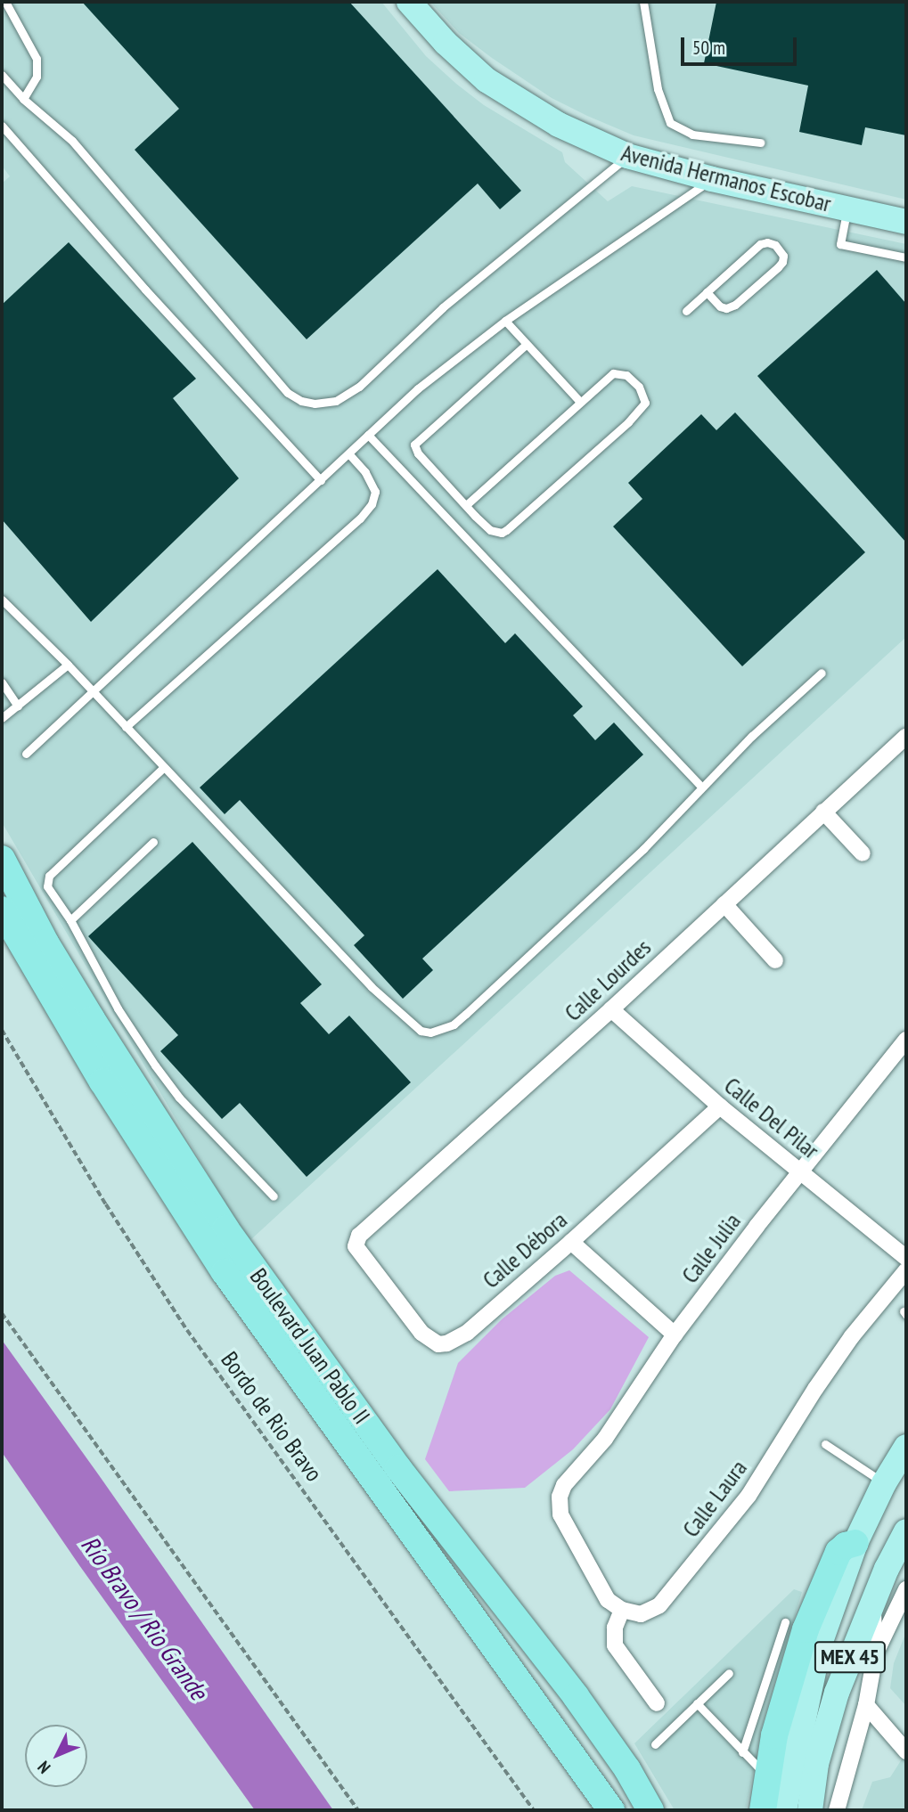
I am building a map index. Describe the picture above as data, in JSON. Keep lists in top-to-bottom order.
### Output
{
  "streets": {
    "highway": ["Boulevard Juan Pablo II"],
    "main road": ["Avenida Hermanos Escobar", "MEX 45"],
    "street": [
      "Calle Lourdes",
      "Calle Del Pilar",
      "Calle Julia",
      "Calle Débora",
      "Calle Laura"
    ],
    "path": ["Bordo de Rio Bravo"]
  },
  "crossings": [
    ["Calle Lourdes", "Calle Del Pilar"],
    ["Calle Lourdes", "Calle Débora"],
    ["Calle Del Pilar", "Calle Julia"],
    ["Calle Del Pilar", "Calle Débora"],
    ["Calle Julia", "Calle Laura"]
  ],
  "water": ["Río Bravo / Rio Grande"],
  "scale_bar": "50 m",
  "north": "bottom left"
}
